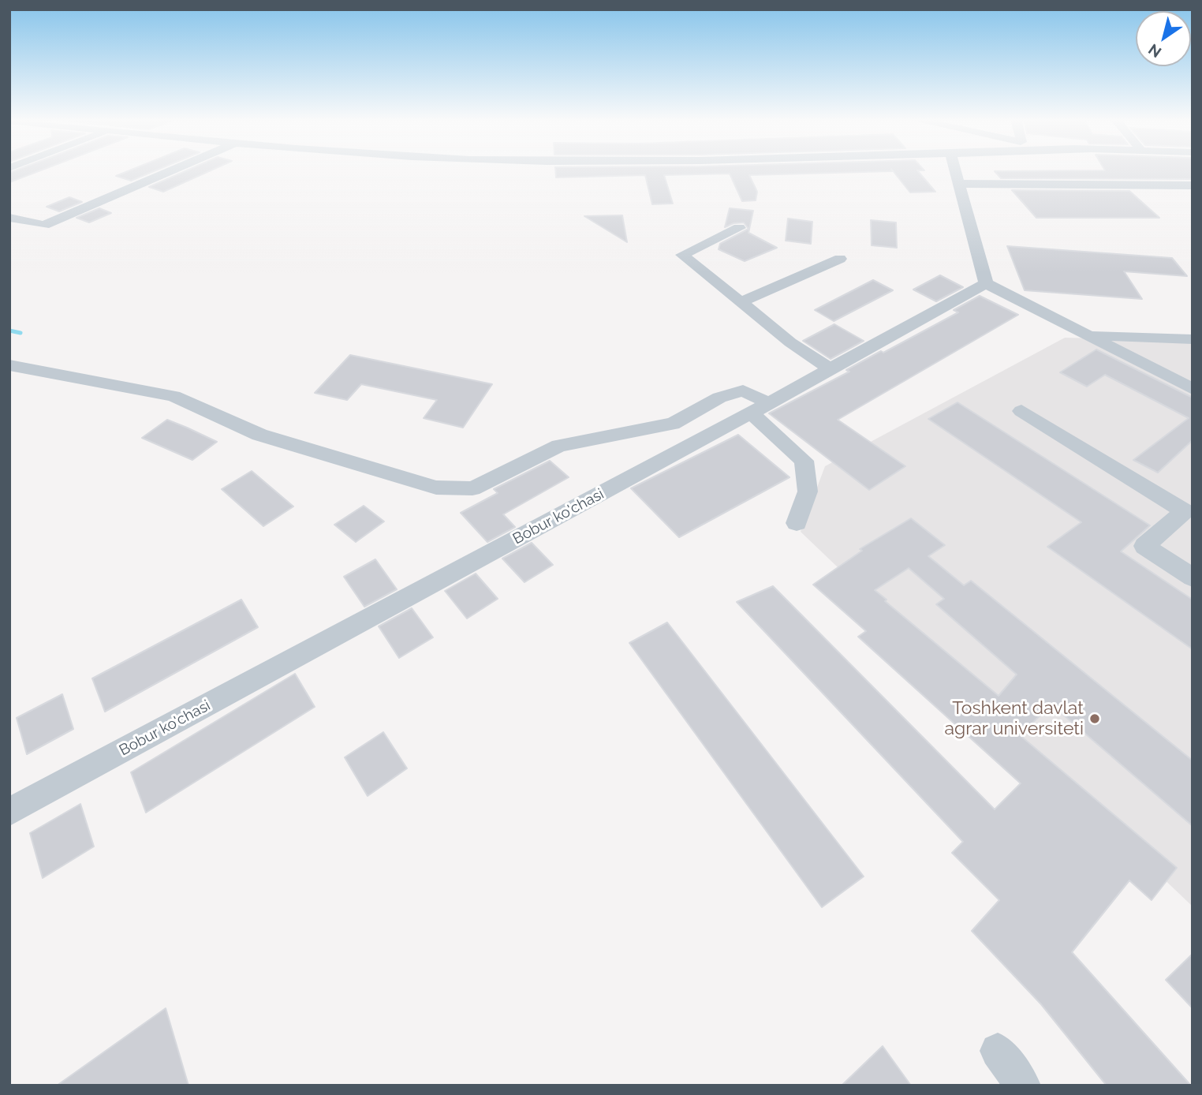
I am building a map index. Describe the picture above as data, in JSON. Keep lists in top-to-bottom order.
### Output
{
  "streets": {
    "street": ["Bobur ko'chasi"]
  },
  "places": ["Toshkent davlat agrar universiteti"],
  "north": "bottom left"
}
